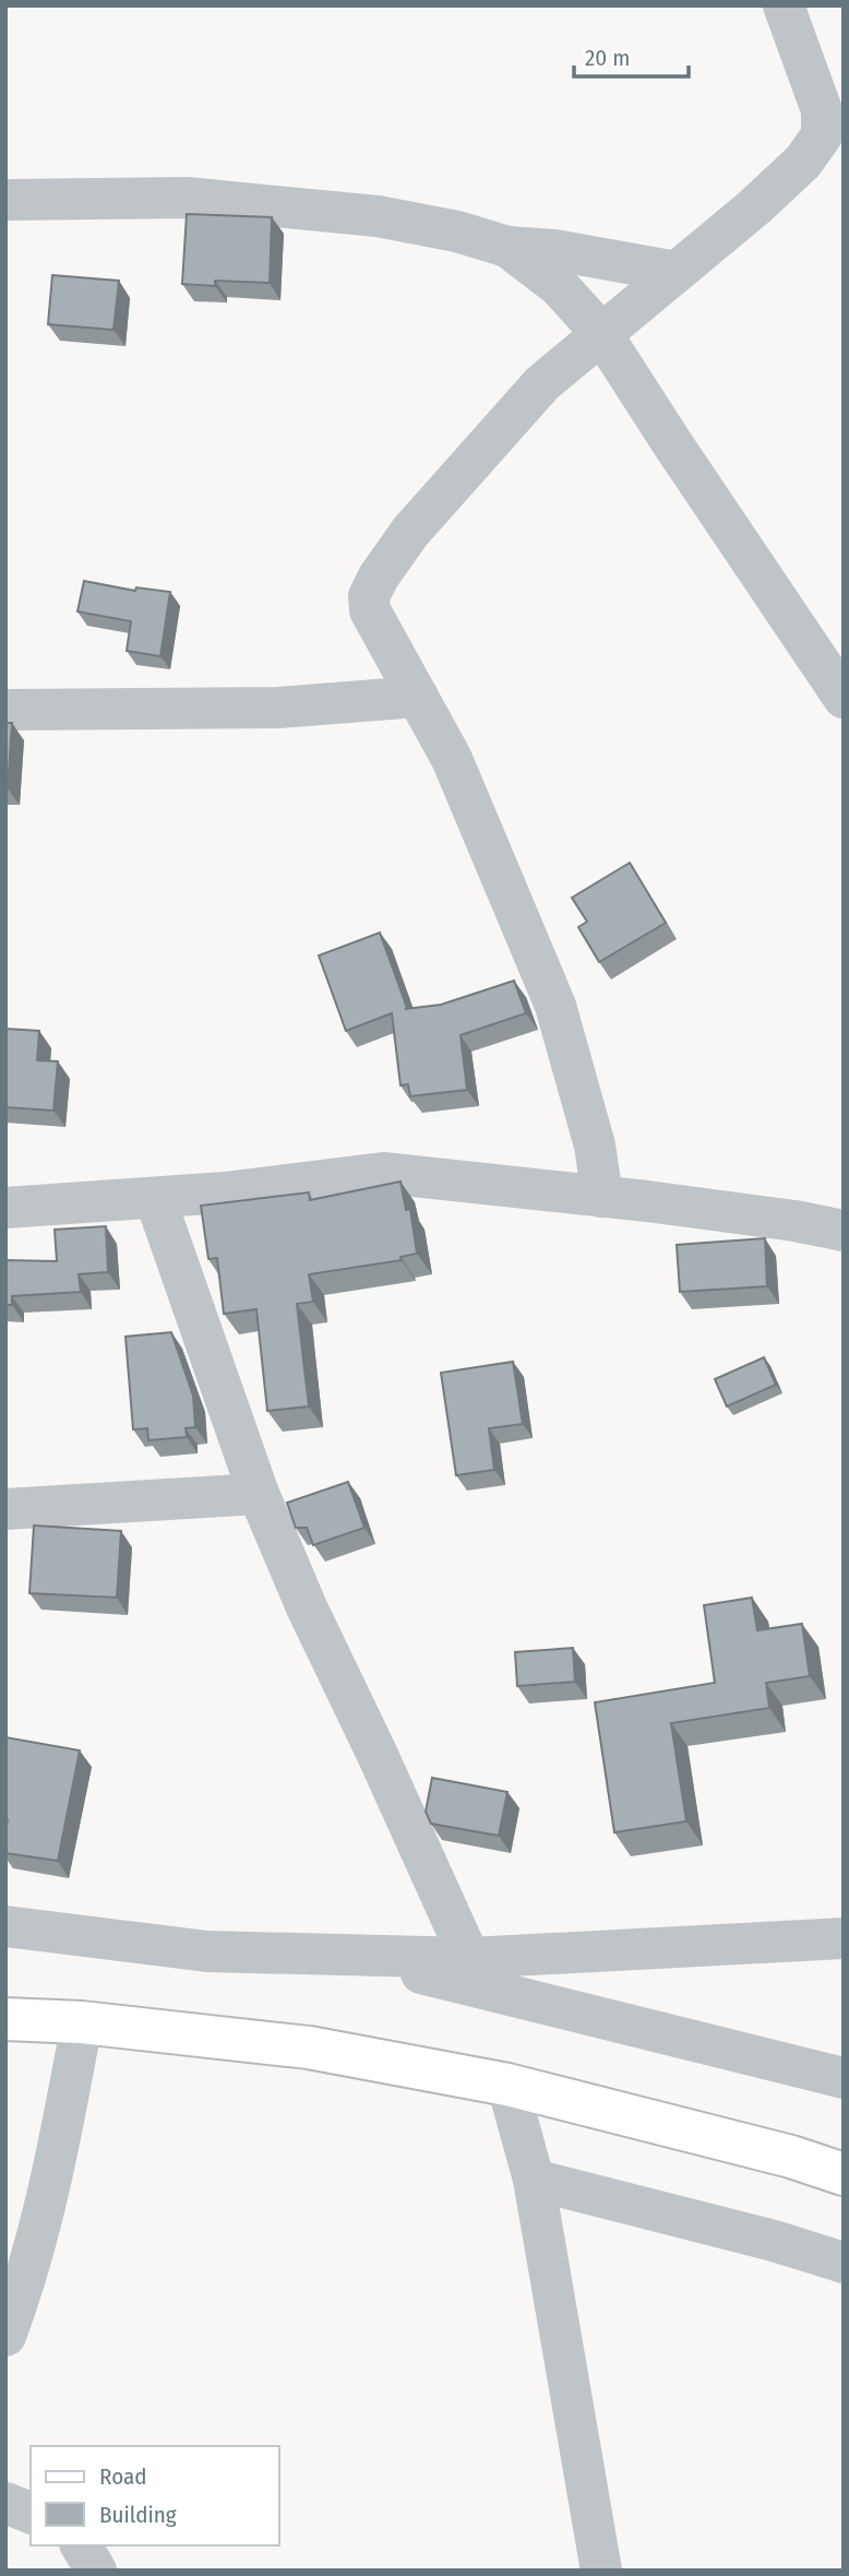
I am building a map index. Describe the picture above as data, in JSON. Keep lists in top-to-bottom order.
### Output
{
  "legend": ["Road", "Building"],
  "scale_bar": "20 m"
}
